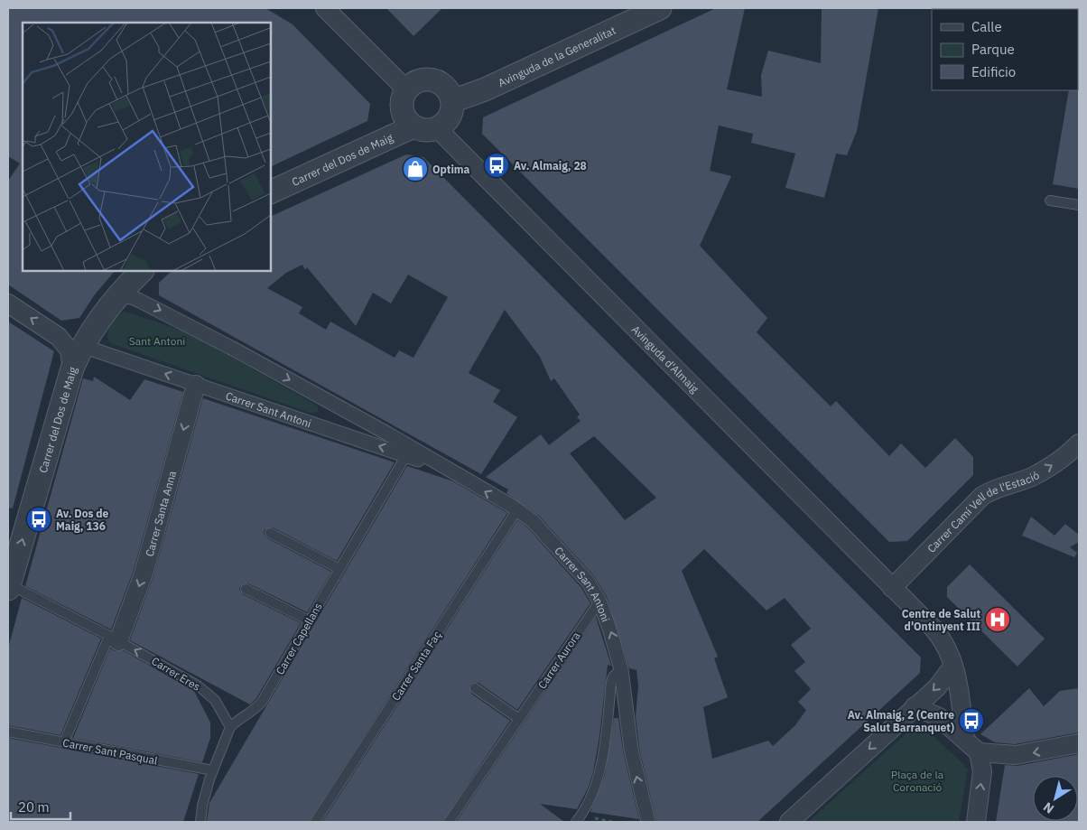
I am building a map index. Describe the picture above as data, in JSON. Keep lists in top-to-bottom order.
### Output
{
  "streets": {
    "street": [
      "Avinguda de la Generalitat",
      "Carrer del Dos de Maig",
      "Avinguda d'Almaig",
      "Carrer Sant Antoni",
      "Carrer Camí Vell de l'Estació",
      "Carrer Santa Anna"
    ],
    "lane": [
      "Carrer Capellans",
      "Carrer Aurora",
      "Carrer Santa Faç",
      "Carrer Eres",
      "Carrer Sant Pasqual"
    ]
  },
  "crossings": [
    ["Avinguda de la Generalitat", "Carrer del Dos de Maig"],
    ["Avinguda de la Generalitat", "Avinguda d'Almaig"],
    ["Carrer del Dos de Maig", "Avinguda d'Almaig"],
    ["Carrer del Dos de Maig", "Carrer Sant Antoni"],
    ["Carrer del Dos de Maig", "Carrer Eres"],
    ["Avinguda d'Almaig", "Carrer Camí Vell de l'Estació"],
    ["Carrer Sant Antoni", "Carrer Santa Anna"],
    ["Carrer Sant Antoni", "Carrer Capellans"],
    ["Carrer Sant Antoni", "Carrer Aurora"],
    ["Carrer Sant Antoni", "Carrer Santa Faç"],
    ["Carrer Santa Anna", "Carrer Eres"],
    ["Carrer Capellans", "Carrer Eres"]
  ],
  "one_way": [
    "Carrer del Dos de Maig",
    "Carrer Camí Vell de l'Estació",
    "Carrer Santa Anna",
    "Carrer Eres"
  ],
  "parks": ["Sant Antoni", "Plaça de la Coronació"],
  "places": {
    "bus stop": ["Av. Almaig, 28", "Av. Dos de Maig, 136", "Av. Almaig, 2 (Centre Salut Barranquet)"],
    "shop": ["Optima"],
    "hospital": ["Centre de Salut d'Ontinyent III"]
  },
  "legend": ["Calle", "Parque", "Edificio"],
  "scale_bar": "20 m",
  "north": "bottom left"
}
